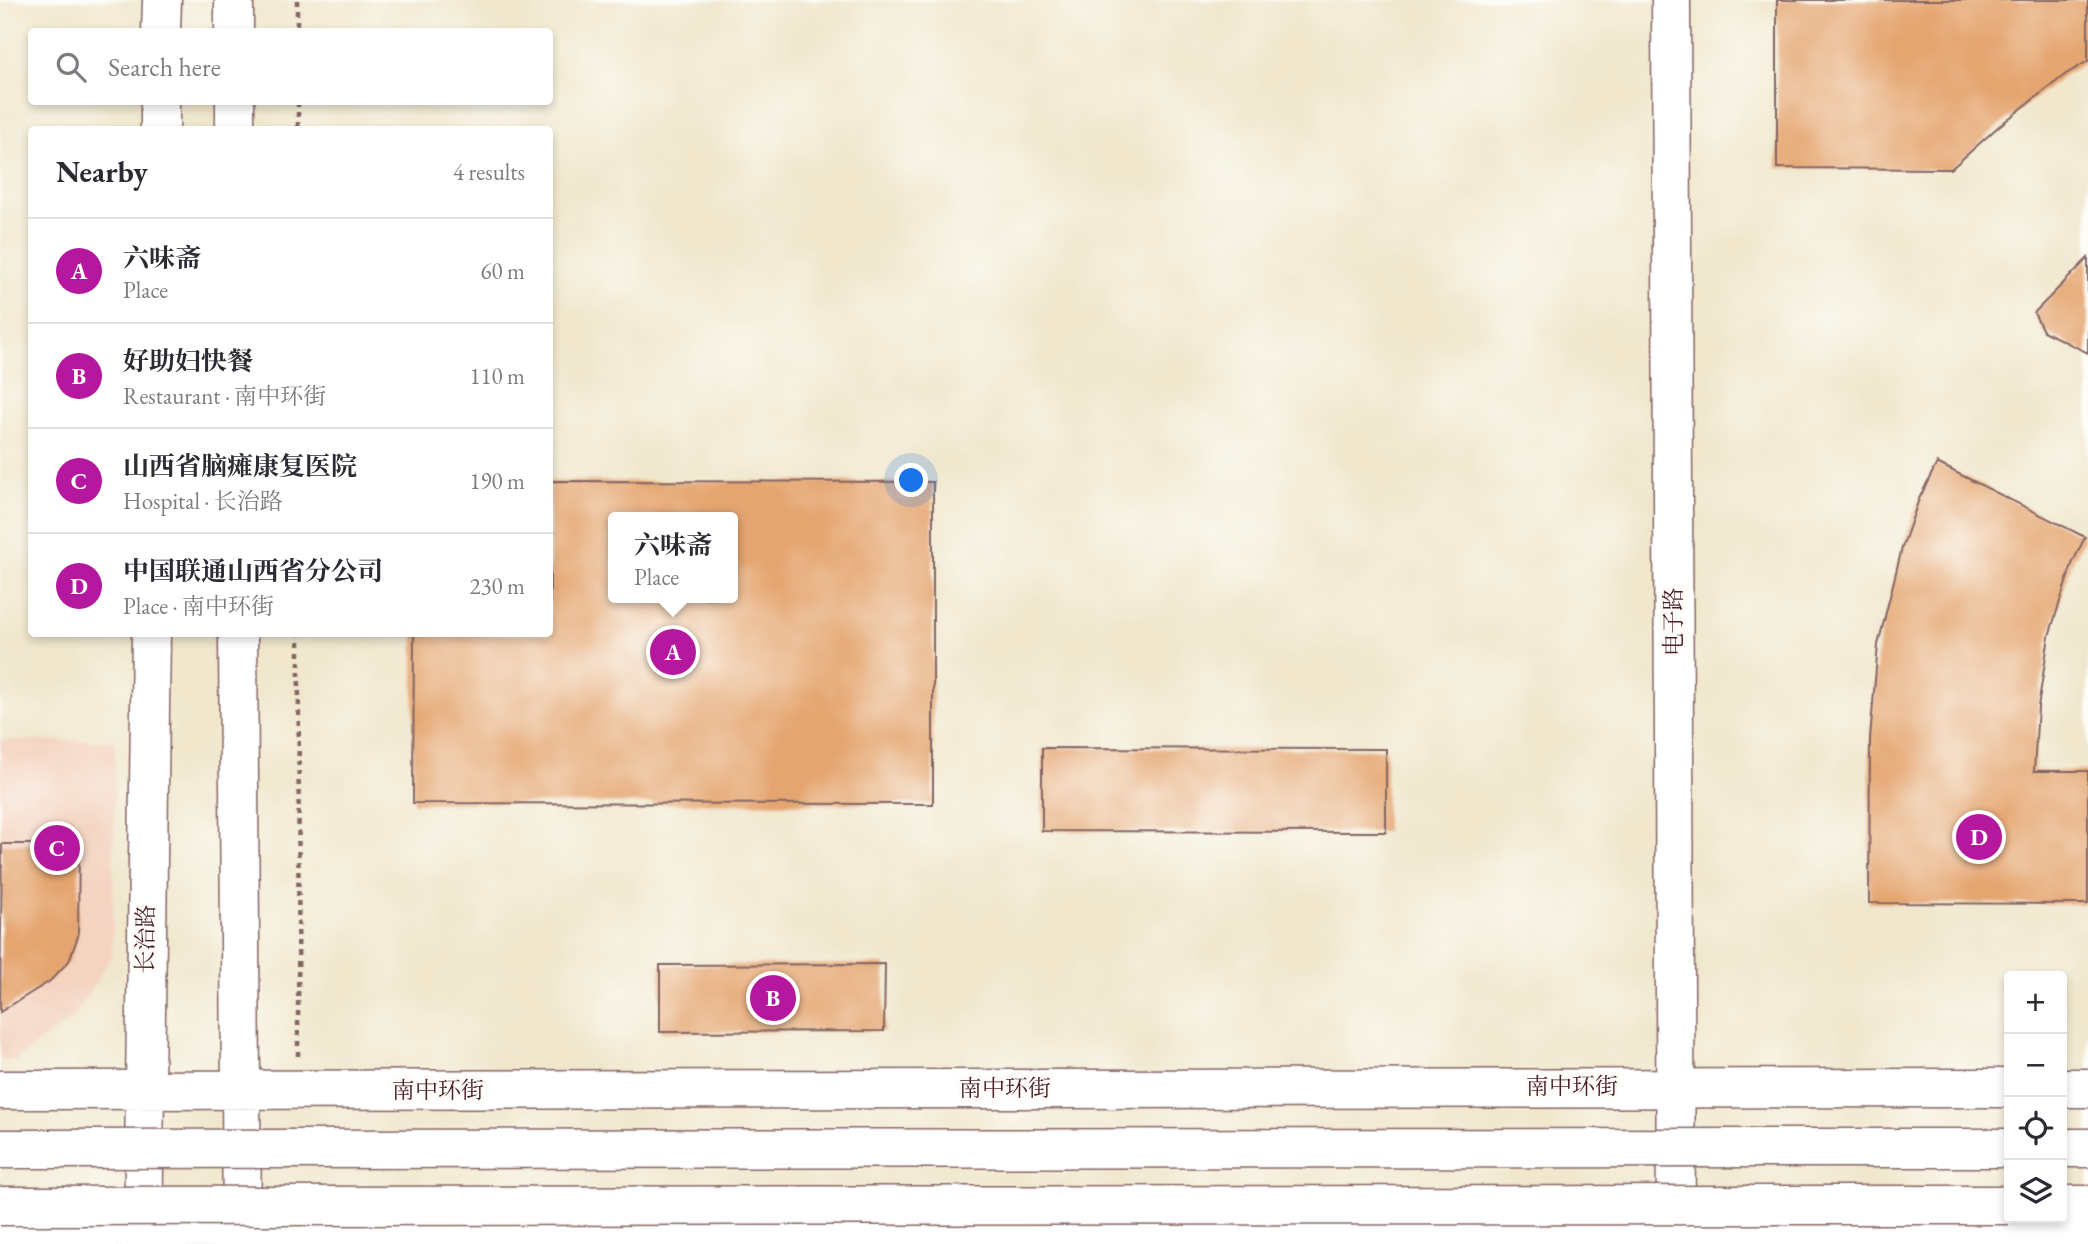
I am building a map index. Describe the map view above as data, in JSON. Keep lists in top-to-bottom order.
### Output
{
  "streets": {
    "main road": ["电子路", "长治路", "南中环街"]
  },
  "crossings": [
    ["电子路", "南中环街"],
    ["长治路", "南中环街"]
  ],
  "page": {
    "search": "Search here",
    "heading": ["Nearby", "4 results"],
    "list": [
      {
        "mark": "A",
        "name": "六味斋",
        "note": "Place",
        "value": "60 m"
      },
      {
        "mark": "B",
        "name": "好助妇快餐",
        "note": "Restaurant · 南中环街",
        "value": "110 m"
      },
      {
        "mark": "C",
        "name": "山西省脑瘫康复医院",
        "note": "Hospital · 长治路",
        "value": "190 m"
      },
      {
        "mark": "D",
        "name": "中国联通山西省分公司",
        "note": "Place · 南中环街",
        "value": "230 m"
      }
    ],
    "popup": ["六味斋", "Place"],
    "pins": [
      "A",
      "D",
      "C",
      "B"
    ],
    "map_buttons": ["+", "−"]
  }
}
